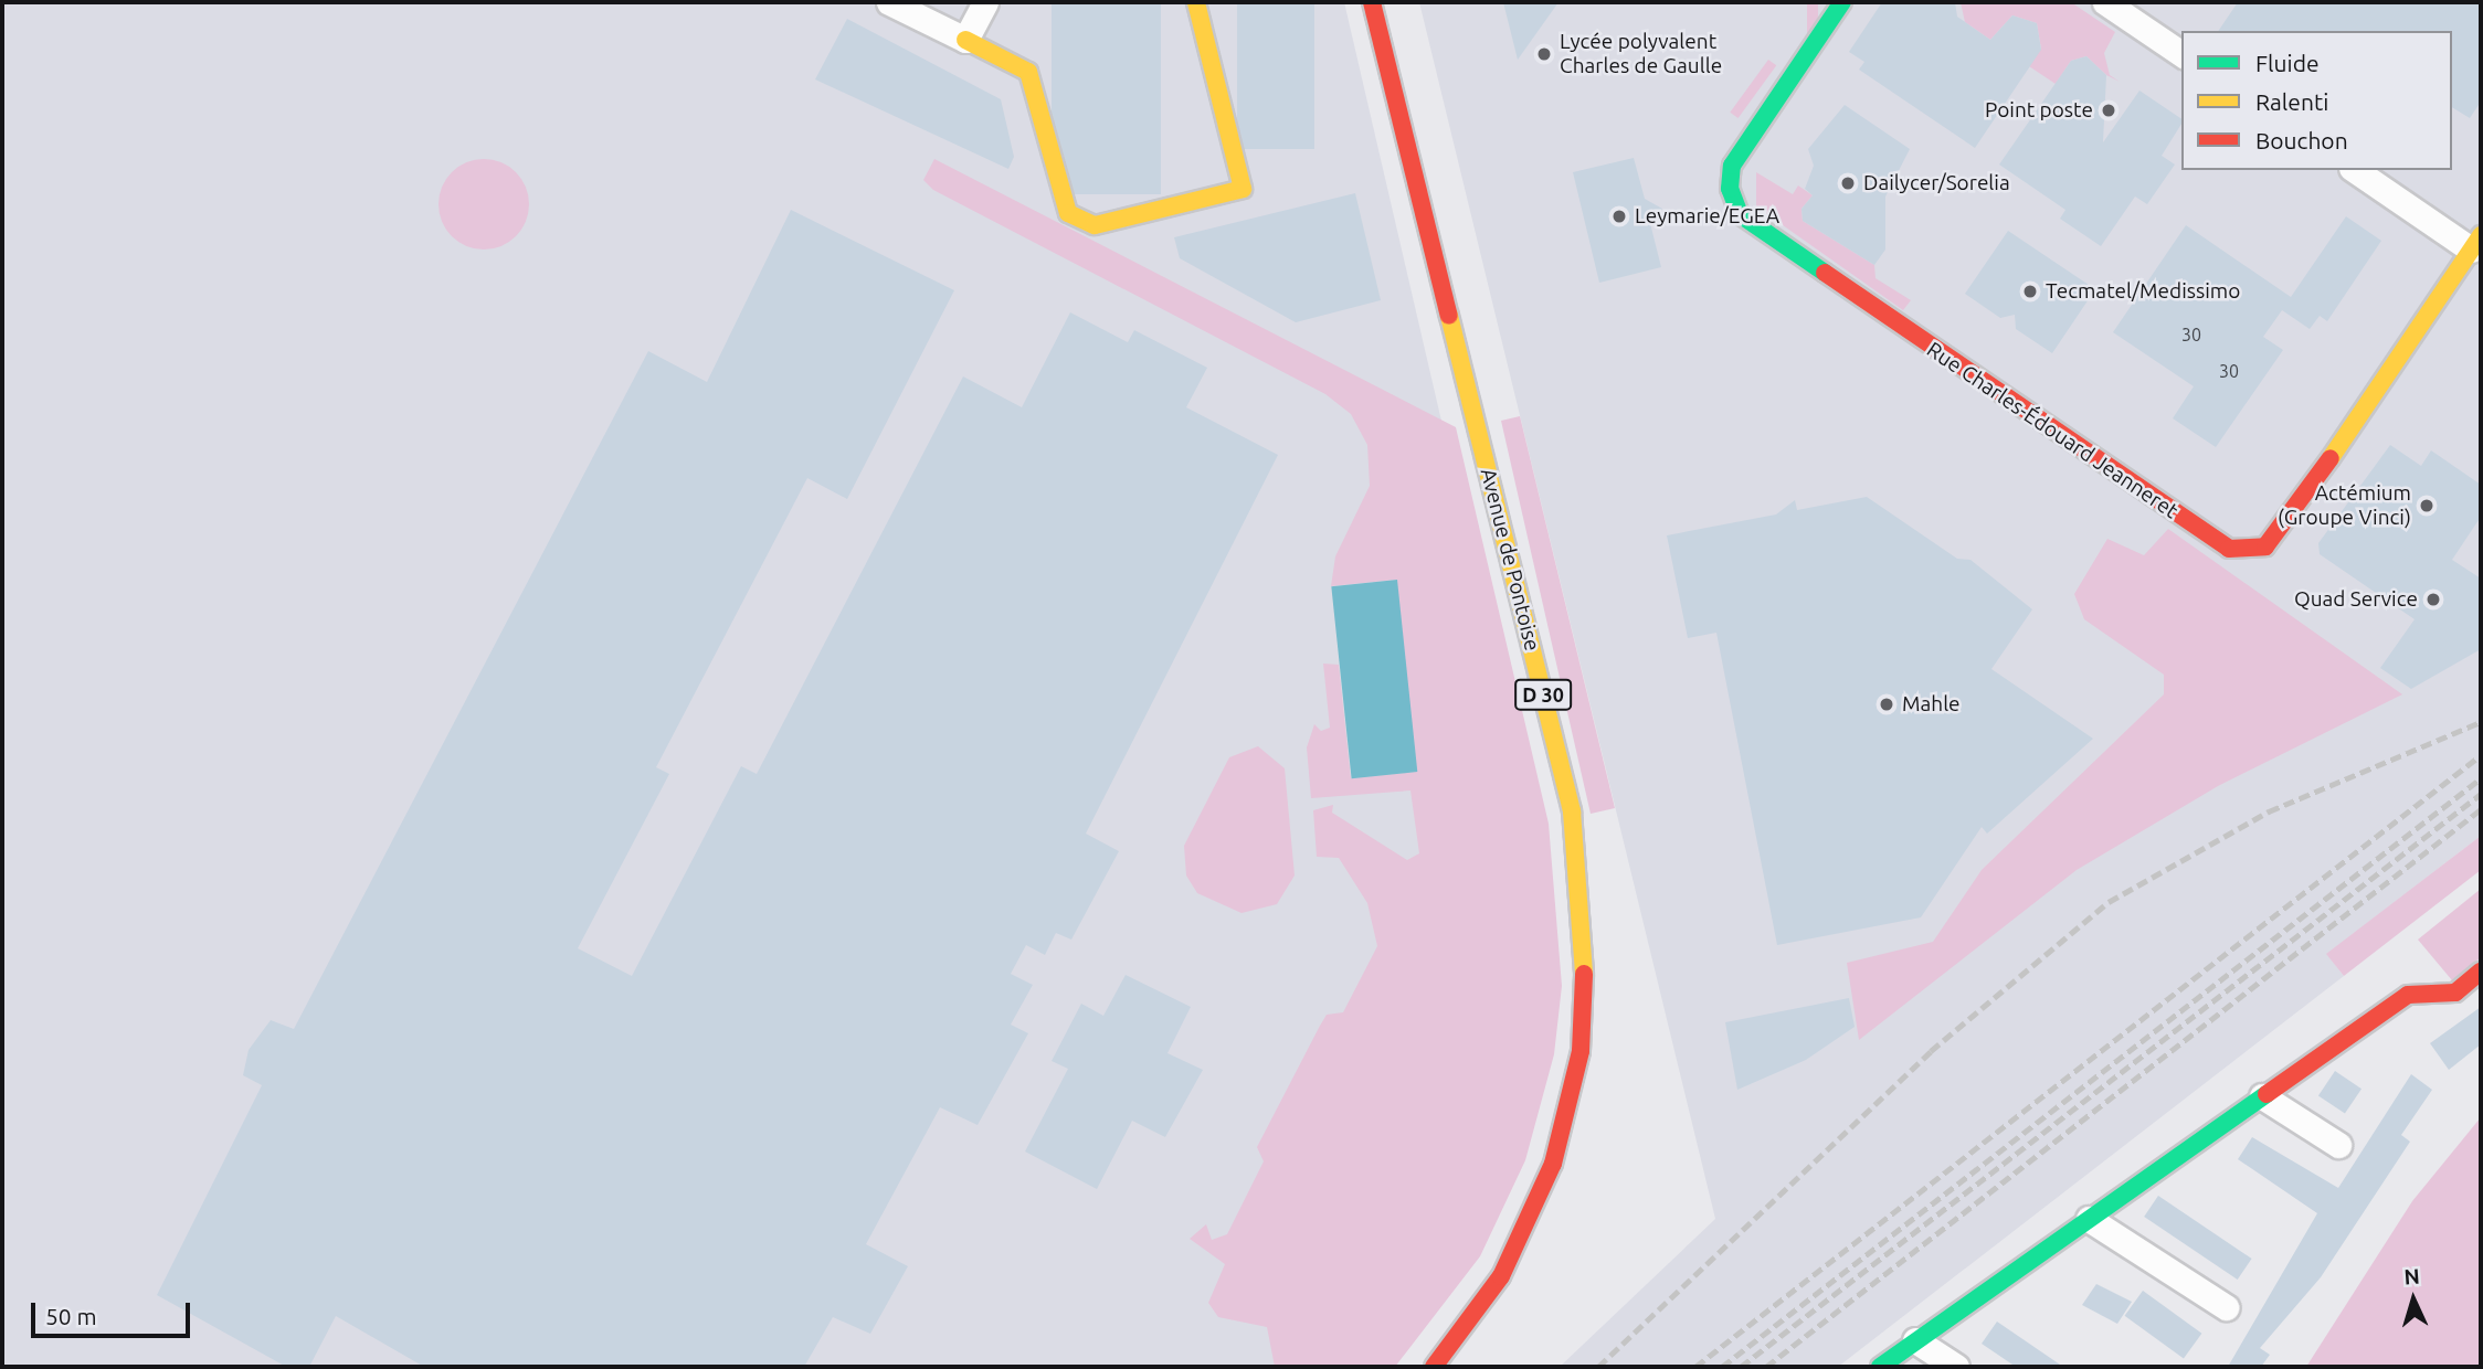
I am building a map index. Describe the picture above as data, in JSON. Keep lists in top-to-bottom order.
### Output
{
  "streets": {
    "street": ["Rue Charles-Édouard Jeanneret", "Avenue de Pontoise", "D 30"]
  },
  "places": [
    "Lycée polyvalent Charles de Gaulle",
    "Point poste",
    "Dailycer/Sorelia",
    "Leymarie/EGEA",
    "Tecmatel/Medissimo",
    "Actémium (Groupe Vinci)",
    "Quad Service",
    "Mahle"
  ],
  "house_numbers": ["30", "30"],
  "legend": ["Fluide", "Ralenti", "Bouchon"],
  "scale_bar": "50 m",
  "north": "top"
}
